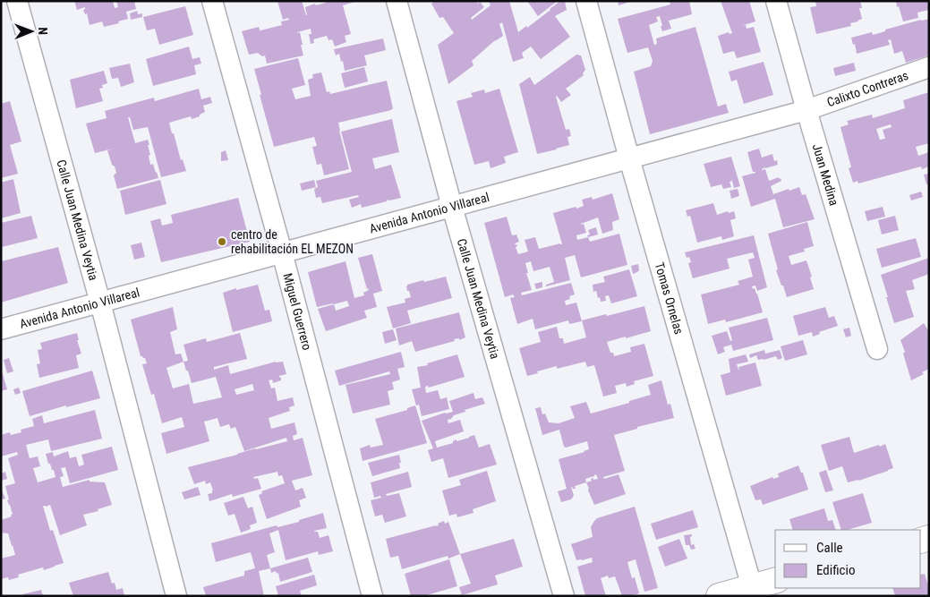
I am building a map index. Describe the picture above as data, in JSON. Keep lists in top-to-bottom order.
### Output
{
  "streets": {
    "street": [
      "Calixto Contreras",
      "Juan Medina",
      "Avenida Antonio Villareal",
      "Calle Juan Medina Veytia",
      "Tomas Ornelas",
      "Miguel Guerrero"
    ]
  },
  "crossings": [
    ["Calixto Contreras", "Juan Medina"],
    ["Calixto Contreras", "Avenida Antonio Villareal"],
    ["Juan Medina", "Avenida Antonio Villareal"],
    ["Avenida Antonio Villareal", "Calle Juan Medina Veytia"],
    ["Avenida Antonio Villareal", "Tomas Ornelas"],
    ["Avenida Antonio Villareal", "Miguel Guerrero"]
  ],
  "places": ["centro de rehabilitación EL MEZON"],
  "legend": ["Calle", "Edificio"],
  "north": "right"
}
